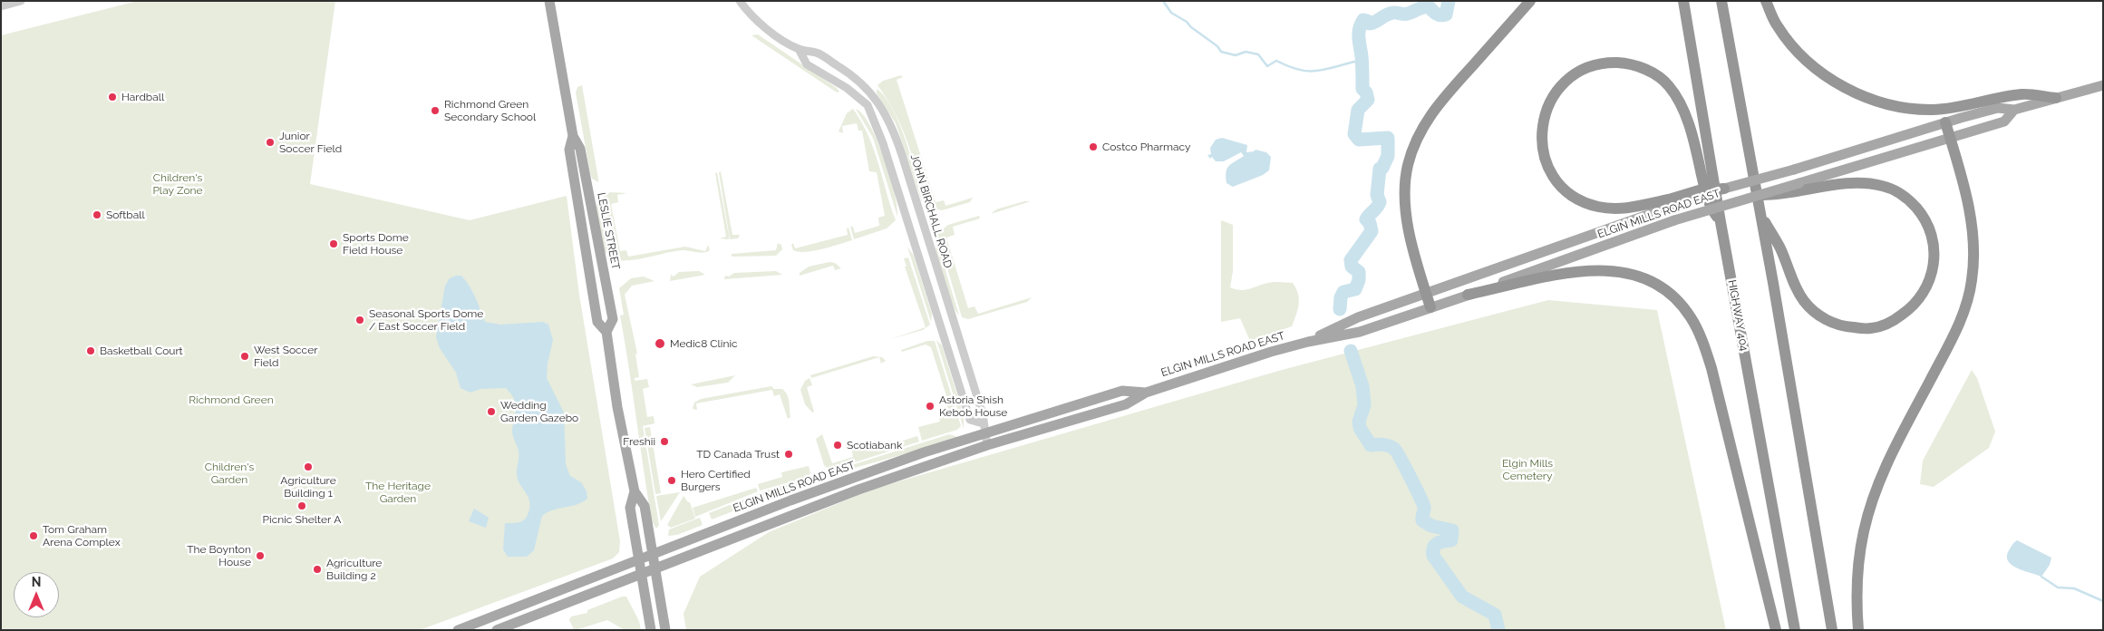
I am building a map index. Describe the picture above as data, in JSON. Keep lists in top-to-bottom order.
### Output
{
  "streets": {
    "highway": ["HIGHWAY 404"],
    "main road": ["ELGIN MILLS ROAD EAST", "LESLIE STREET"],
    "street": ["JOHN BIRCHALL ROAD"]
  },
  "crossings": [
    ["JOHN BIRCHALL ROAD", "ELGIN MILLS ROAD EAST"],
    ["ELGIN MILLS ROAD EAST", "LESLIE STREET"]
  ],
  "parks": [
    "Children's Play Zone",
    "Richmond Green",
    "Elgin Mills Cemetery",
    "Children's Garden",
    "The Heritage Garden"
  ],
  "places": [
    "Hardball",
    "Richmond Green Secondary School",
    "Junior Soccer Field",
    "Costco Pharmacy",
    "Softball",
    "Sports Dome Field House",
    "Seasonal Sports Dome / East Soccer Field",
    "Medic8 Clinic",
    "Basketball Court",
    "West Soccer Field",
    "Astoria Shish Kebob House",
    "Wedding Garden Gazebo",
    "Freshii",
    "Scotiabank",
    "TD Canada Trust",
    "Agriculture Building 1",
    "Hero Certified Burgers",
    "Picnic Shelter A",
    "Tom Graham Arena Complex",
    "The Boynton House",
    "Agriculture Building 2"
  ],
  "north": "top"
}
